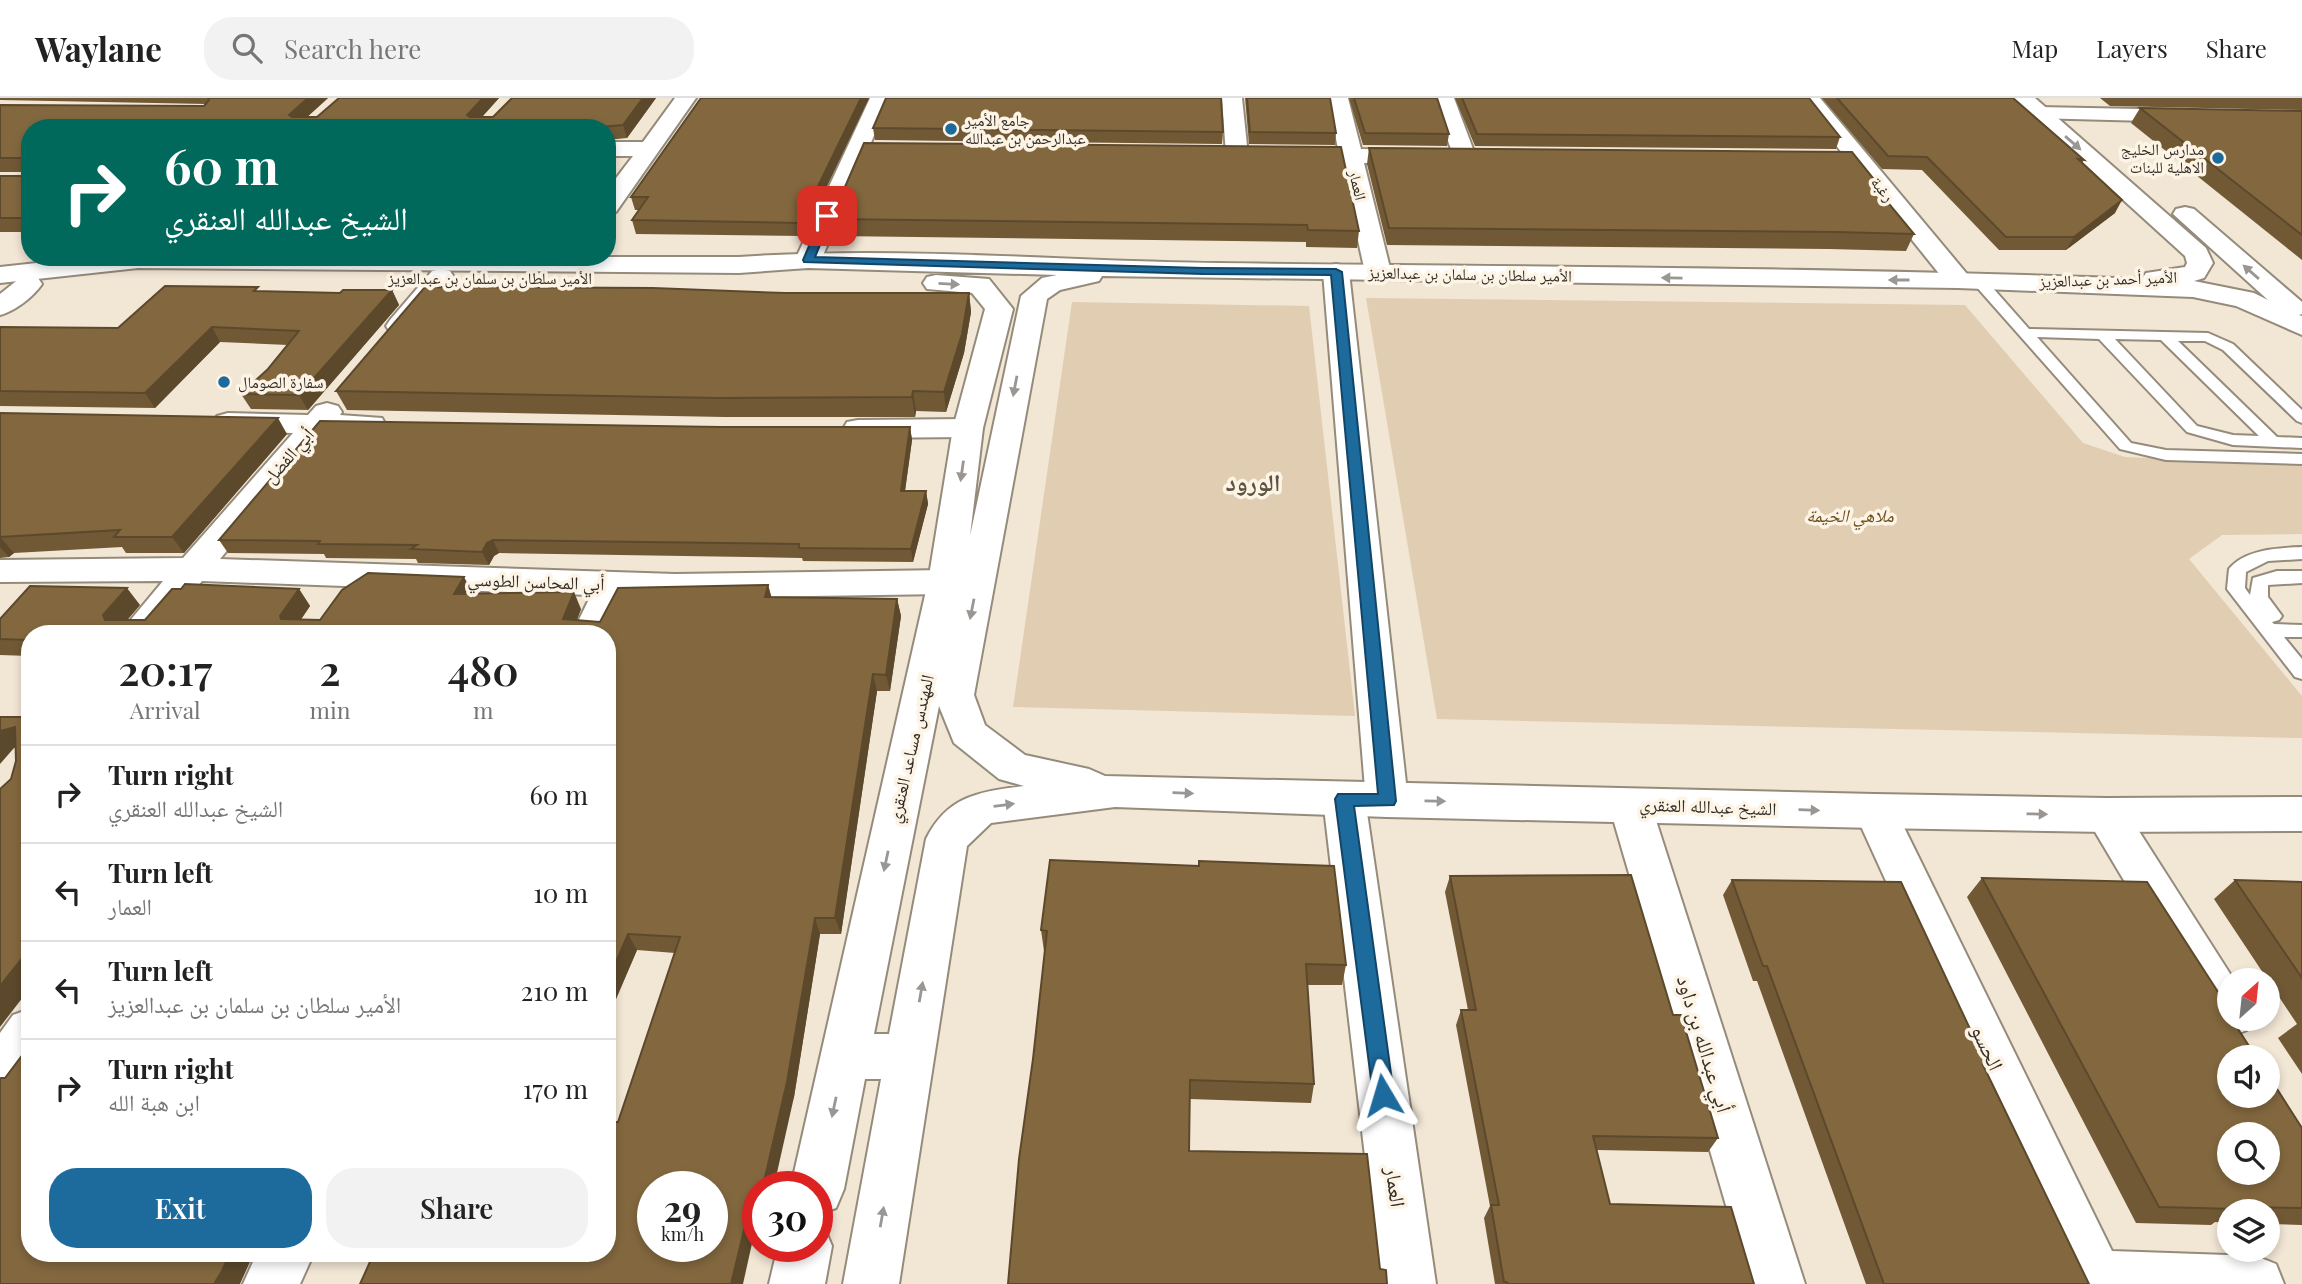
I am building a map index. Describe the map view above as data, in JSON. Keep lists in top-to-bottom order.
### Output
{
  "streets": {
    "street": [
      "العمار",
      "رغبة",
      "الأمير سلطان بن سلمان بن عبدالعزيز",
      "الأمير أحمد بن عبدالعزيز",
      "أبي الفضل",
      "أبي المحاسن الطوسي",
      "المهندس مساعد العنقري",
      "الشيخ عبدالله العنقري",
      "أبي عبدالله بن داود",
      "الحسو"
    ]
  },
  "crossings": [
    ["العمار", "الأمير سلطان بن سلمان بن عبدالعزيز"],
    ["العمار", "الشيخ عبدالله العنقري"],
    ["رغبة", "الأمير سلطان بن سلمان بن عبدالعزيز"],
    ["الأمير سلطان بن سلمان بن عبدالعزيز", "الأمير أحمد بن عبدالعزيز"],
    ["الأمير سلطان بن سلمان بن عبدالعزيز", "المهندس مساعد العنقري"],
    ["أبي الفضل", "أبي المحاسن الطوسي"],
    ["أبي المحاسن الطوسي", "المهندس مساعد العنقري"],
    ["الشيخ عبدالله العنقري", "أبي عبدالله بن داود"],
    ["الشيخ عبدالله العنقري", "الحسو"]
  ],
  "one_way": ["المهندس مساعد العنقري", "الشيخ عبدالله العنقري"],
  "districts": ["الورود"],
  "parks": ["ملاهي الخيمة"],
  "places": ["جامع الأمير عبدالرحمن بن عبدالله", "مدارس الخليج الاهلية للبنات", "سفارة الصومال"],
  "north": "top right",
  "page": {
    "header": "Waylane",
    "search": "Search here",
    "nav": ["Map", "Layers", "Share"],
    "turn": ["60 m", "الشيخ عبدالله العنقري"],
    "eta": [
      "20:17",
      "Arrival",
      "2",
      "min",
      "480",
      "m"
    ],
    "list": [
      {
        "name": "Turn right",
        "note": "الشيخ عبدالله العنقري",
        "value": "60 m"
      },
      {
        "name": "Turn left",
        "note": "العمار",
        "value": "10 m"
      },
      {
        "name": "Turn left",
        "note": "الأمير سلطان بن سلمان بن عبدالعزيز",
        "value": "210 m"
      },
      {
        "name": "Turn right",
        "note": "ابن هبة الله",
        "value": "170 m"
      }
    ],
    "buttons": ["Exit", "Share"],
    "speed": "29 km/h",
    "limit": "30"
  }
}
